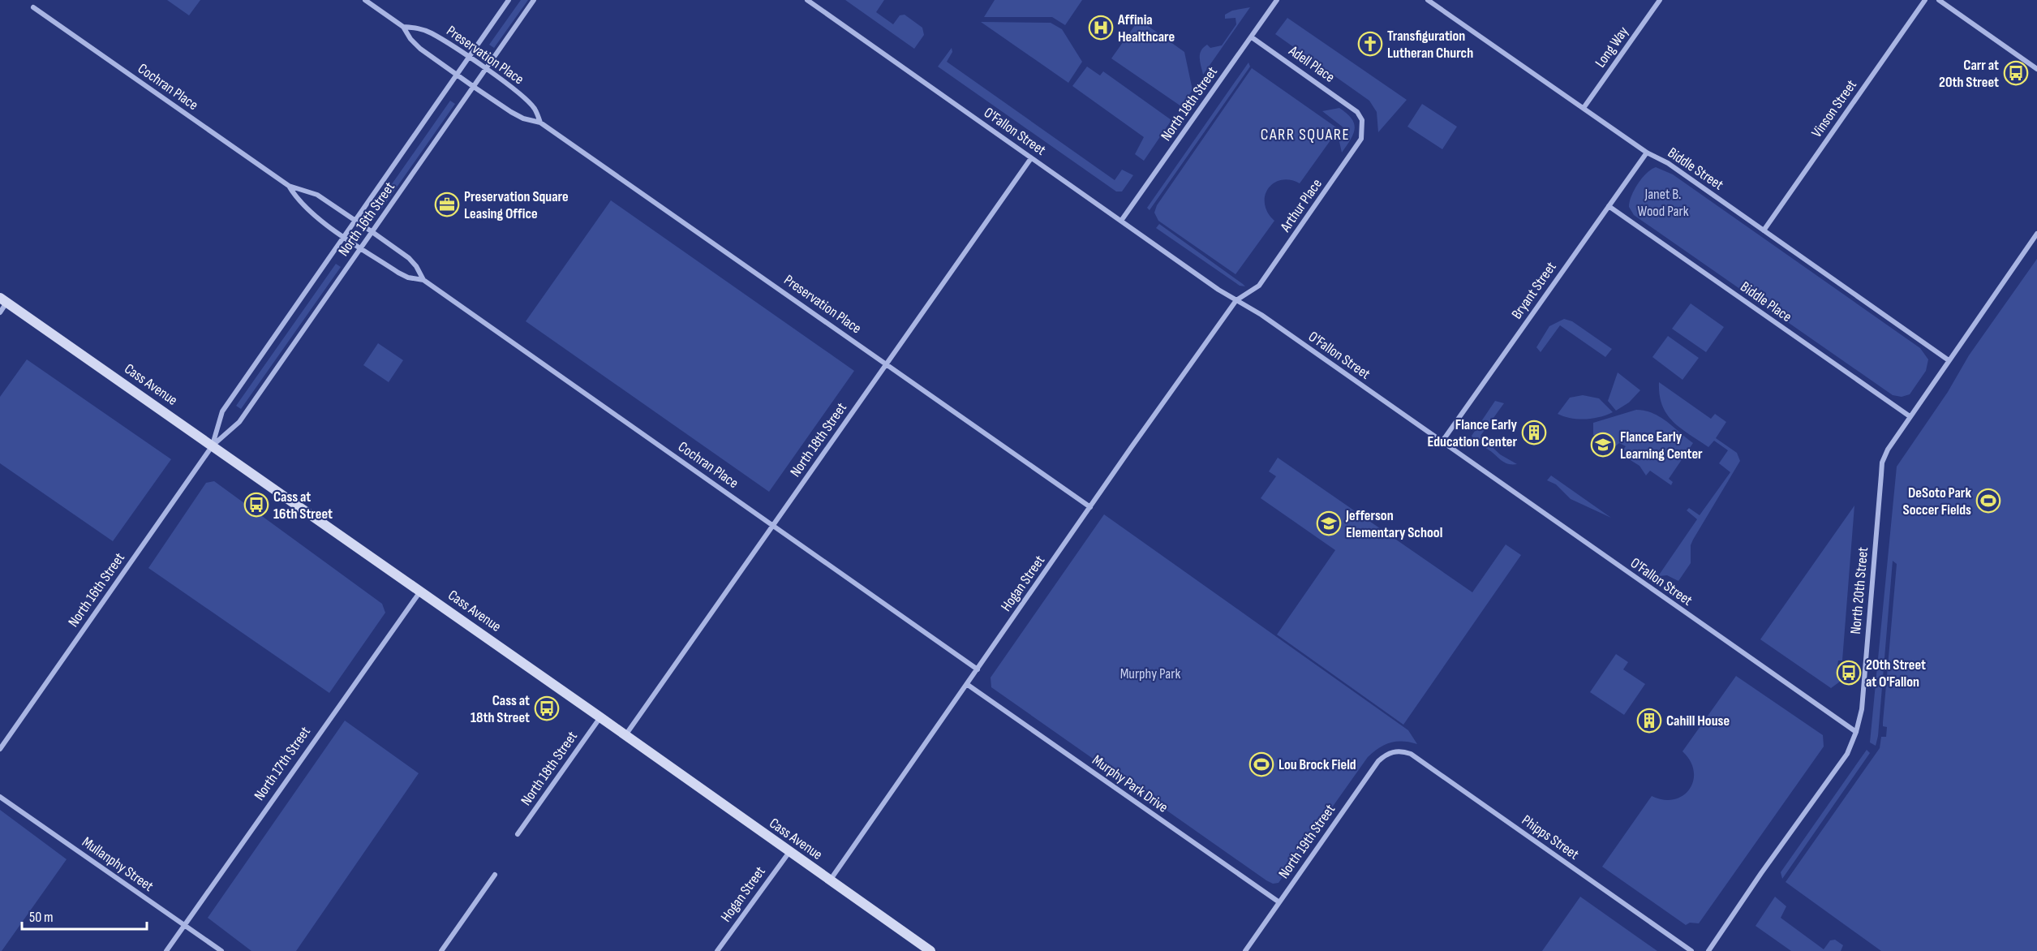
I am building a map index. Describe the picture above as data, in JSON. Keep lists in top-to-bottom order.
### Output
{
  "streets": {
    "main road": ["Cass Avenue"],
    "street": [
      "Long Way",
      "Preservation Place",
      "Adell Place",
      "Cochran Place",
      "North 18th Street",
      "Vinson Street",
      "O'Fallon Street",
      "Biddle Street",
      "Arthur Place",
      "North 16th Street",
      "Bryant Street",
      "Biddle Place",
      "Hogan Street",
      "North 20th Street",
      "North 17th Street",
      "Murphy Park Drive",
      "Phipps Street",
      "North 19th Street",
      "Mullanphy Street"
    ]
  },
  "crossings": [
    ["Long Way", "Biddle Street"],
    ["Preservation Place", "North 18th Street"],
    ["Preservation Place", "North 16th Street"],
    ["Preservation Place", "Hogan Street"],
    ["Adell Place", "North 18th Street"],
    ["Adell Place", "Arthur Place"],
    ["Cochran Place", "North 18th Street"],
    ["Cochran Place", "North 16th Street"],
    ["Cochran Place", "Hogan Street"],
    ["North 18th Street", "O'Fallon Street"],
    ["North 18th Street", "Cass Avenue"],
    ["Vinson Street", "Biddle Street"],
    ["O'Fallon Street", "Arthur Place"],
    ["O'Fallon Street", "Bryant Street"],
    ["O'Fallon Street", "Hogan Street"],
    ["O'Fallon Street", "North 20th Street"],
    ["Biddle Street", "Bryant Street"],
    ["Biddle Street", "North 20th Street"],
    ["Arthur Place", "Hogan Street"],
    ["North 16th Street", "Cass Avenue"],
    ["Bryant Street", "Biddle Place"],
    ["Biddle Place", "North 20th Street"],
    ["Cass Avenue", "Hogan Street"],
    ["Cass Avenue", "North 17th Street"],
    ["Hogan Street", "Murphy Park Drive"],
    ["North 17th Street", "Mullanphy Street"],
    ["Murphy Park Drive", "North 19th Street"],
    ["Phipps Street", "North 19th Street"]
  ],
  "districts": ["CARR SQUARE"],
  "parks": ["Janet B. Wood Park", "Murphy Park"],
  "places": {
    "hospital": ["Affinia Healthcare"],
    "church": ["Transfiguration Lutheran Church"],
    "bus stop": [
      "Carr at 20th Street",
      "Cass at 16th Street",
      "20th Street at O'Fallon",
      "Cass at 18th Street"
    ],
    "office": ["Preservation Square Leasing Office"],
    "building": ["Flance Early Education Center", "Cahill House"],
    "school or university": ["Flance Early Learning Center", "Jefferson Elementary School"],
    "sports": ["DeSoto Park Soccer Fields", "Lou Brock Field"]
  },
  "scale_bar": "50 m"
}
